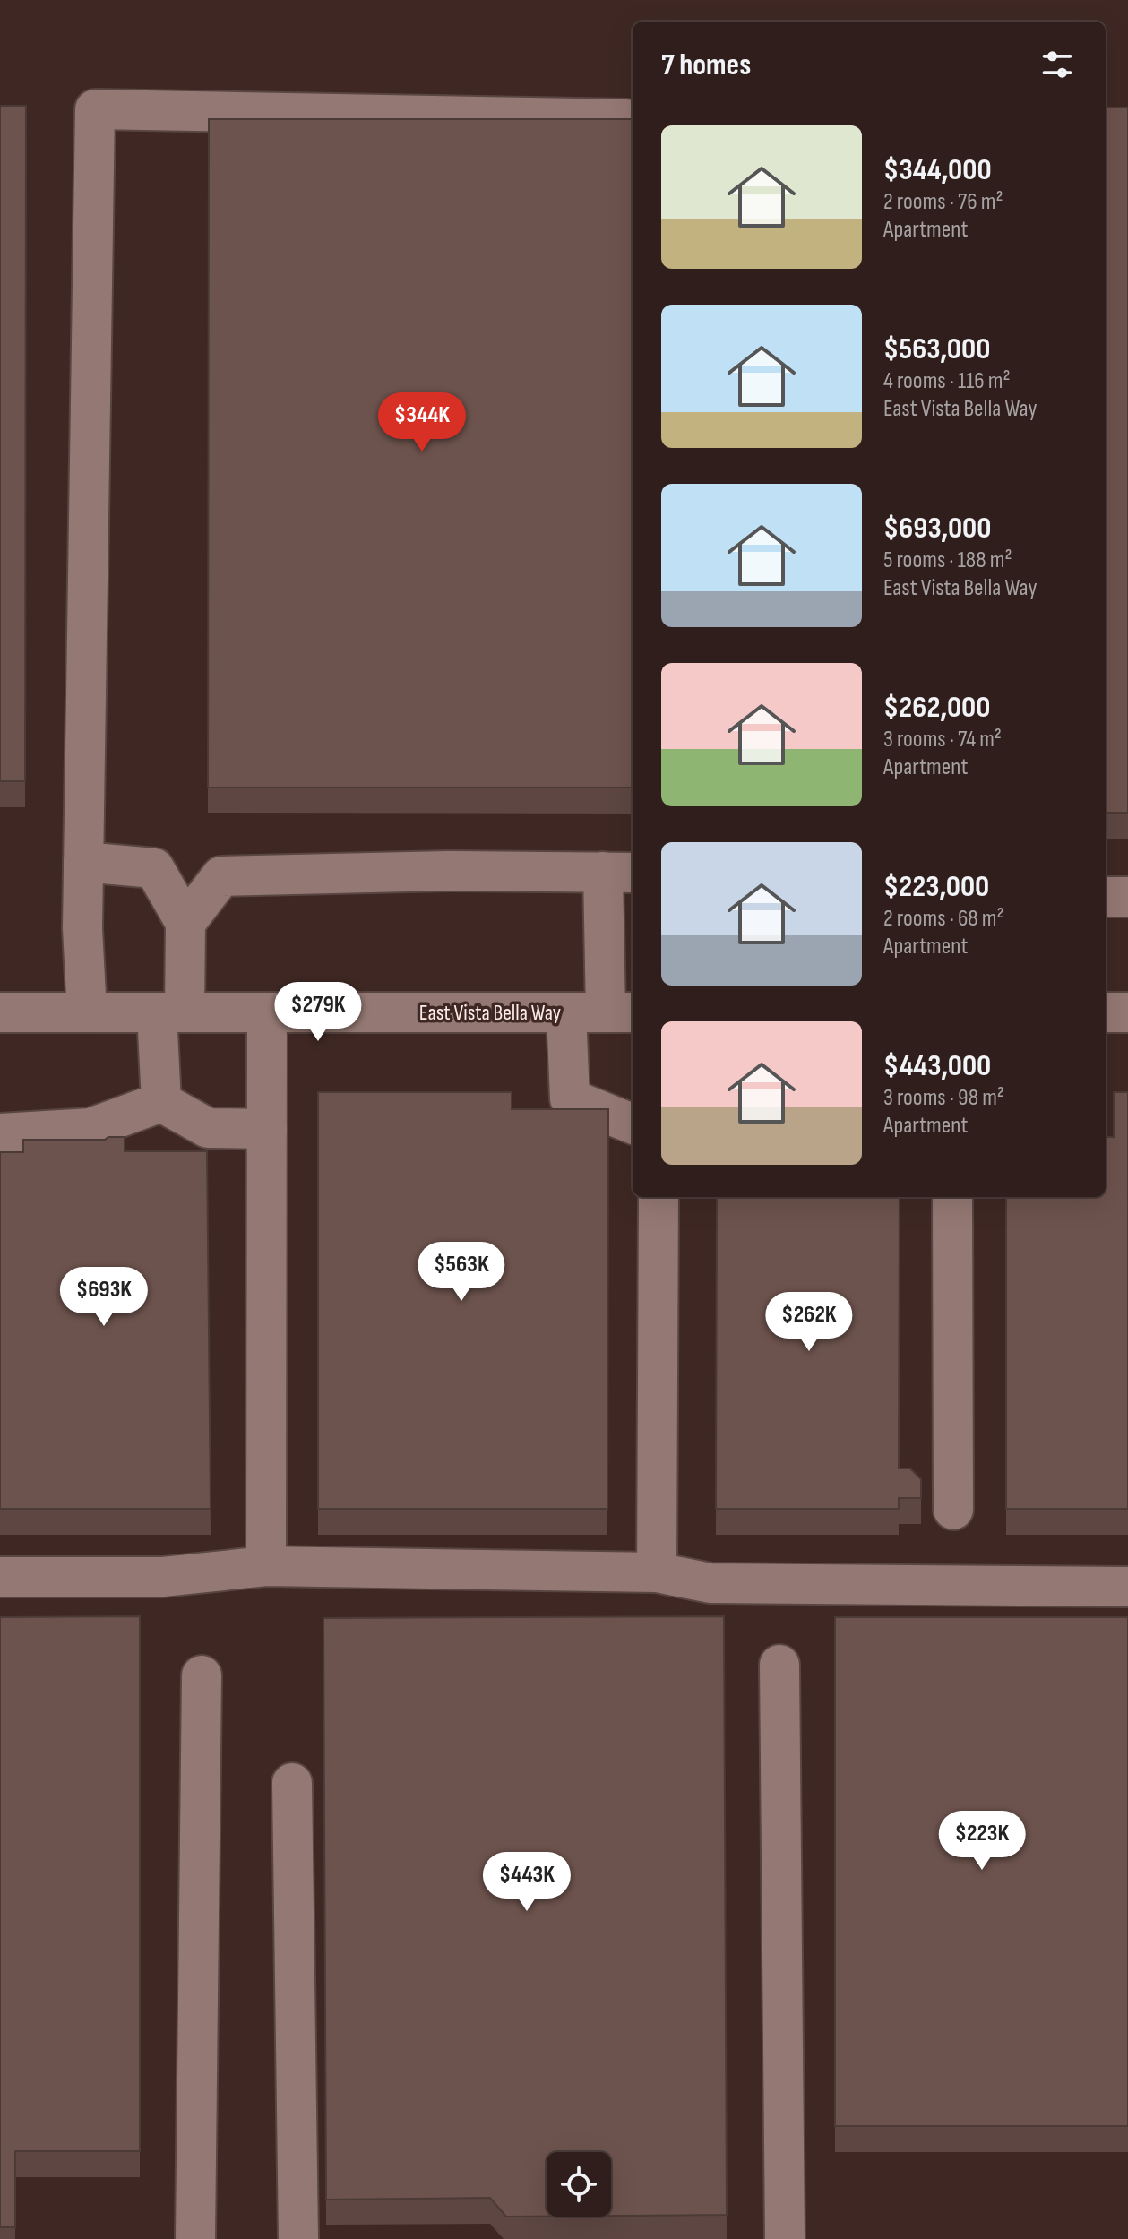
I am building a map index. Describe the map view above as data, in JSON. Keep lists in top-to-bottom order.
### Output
{
  "streets": {
    "street": ["East Vista Bella Way"]
  },
  "page": {
    "heading": "7 homes",
    "list": [
      {
        "name": "$344,000",
        "note": "2 rooms · 76 m² · Apartment"
      },
      {
        "name": "$563,000",
        "note": "4 rooms · 116 m² · East Vista Bella Way"
      },
      {
        "name": "$693,000",
        "note": "5 rooms · 188 m² · East Vista Bella Way"
      },
      {
        "name": "$262,000",
        "note": "3 rooms · 74 m² · Apartment"
      },
      {
        "name": "$223,000",
        "note": "2 rooms · 68 m² · Apartment"
      },
      {
        "name": "$443,000",
        "note": "3 rooms · 98 m² · Apartment"
      }
    ],
    "price": [
      "$344K",
      "$279K",
      "$563K",
      "$693K",
      "$262K",
      "$223K",
      "$443K"
    ]
  }
}
